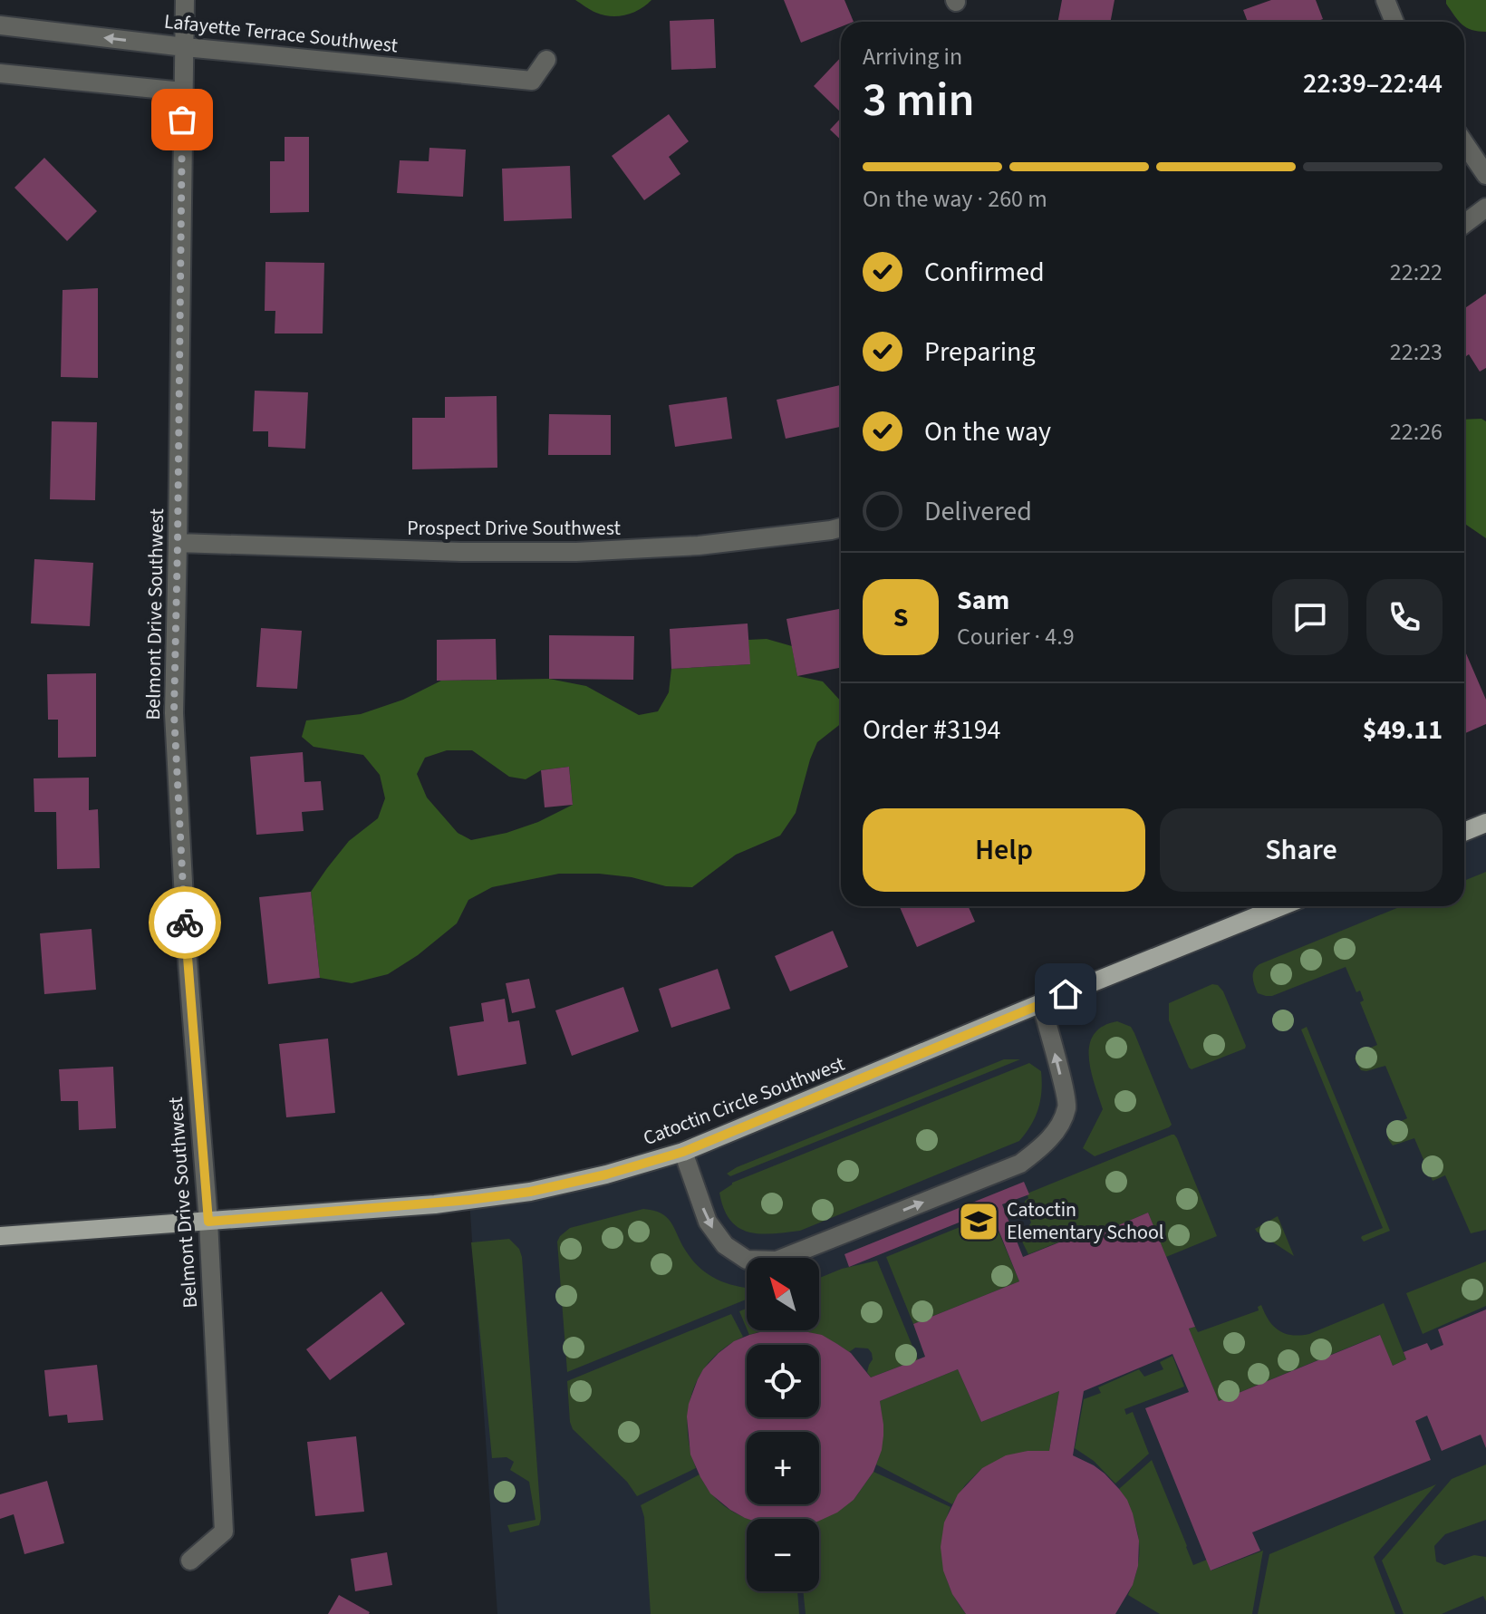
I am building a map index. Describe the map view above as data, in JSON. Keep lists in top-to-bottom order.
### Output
{
  "streets": {
    "main road": ["Catoctin Circle Southwest"],
    "street": ["Lafayette Terrace Southwest", "Prospect Drive Southwest", "Belmont Drive Southwest"]
  },
  "crossings": [
    ["Lafayette Terrace Southwest", "Belmont Drive Southwest"],
    ["Prospect Drive Southwest", "Belmont Drive Southwest"],
    ["Belmont Drive Southwest", "Catoctin Circle Southwest"]
  ],
  "places": {
    "school or university": ["Catoctin Elementary School"]
  },
  "north": "top left",
  "page": {
    "heading": ["3 min", "Arriving in", "22:39–22:44"],
    "panel": [
      "Sam",
      "Courier · 4.9",
      "Order #3194",
      "$49.11"
    ],
    "bar": "On the way · 260 m",
    "list": [
      ["Confirmed", "22:22"],
      ["Preparing", "22:23"],
      ["On the way", "22:26"],
      "Delivered"
    ],
    "round": "S",
    "buttons": ["Help", "Share"],
    "map_buttons": ["+", "−"]
  }
}
